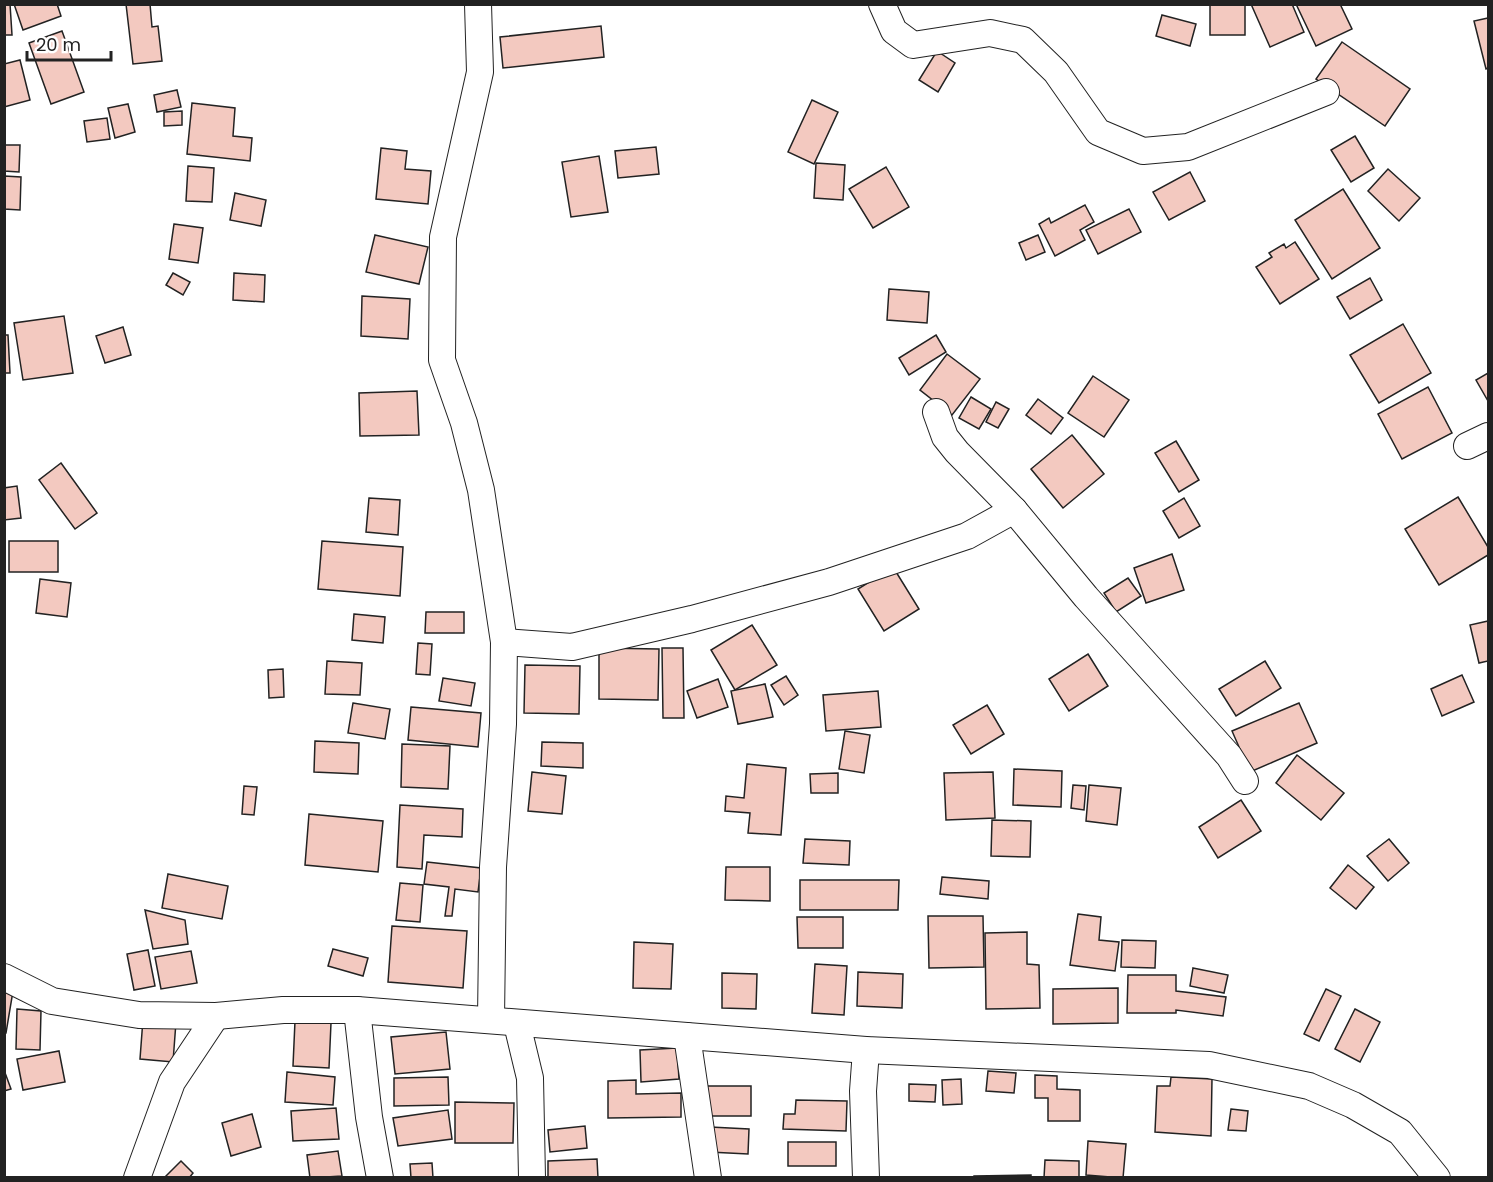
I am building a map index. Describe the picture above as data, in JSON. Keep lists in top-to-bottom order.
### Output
{
  "scale_bar": "20 m"
}
